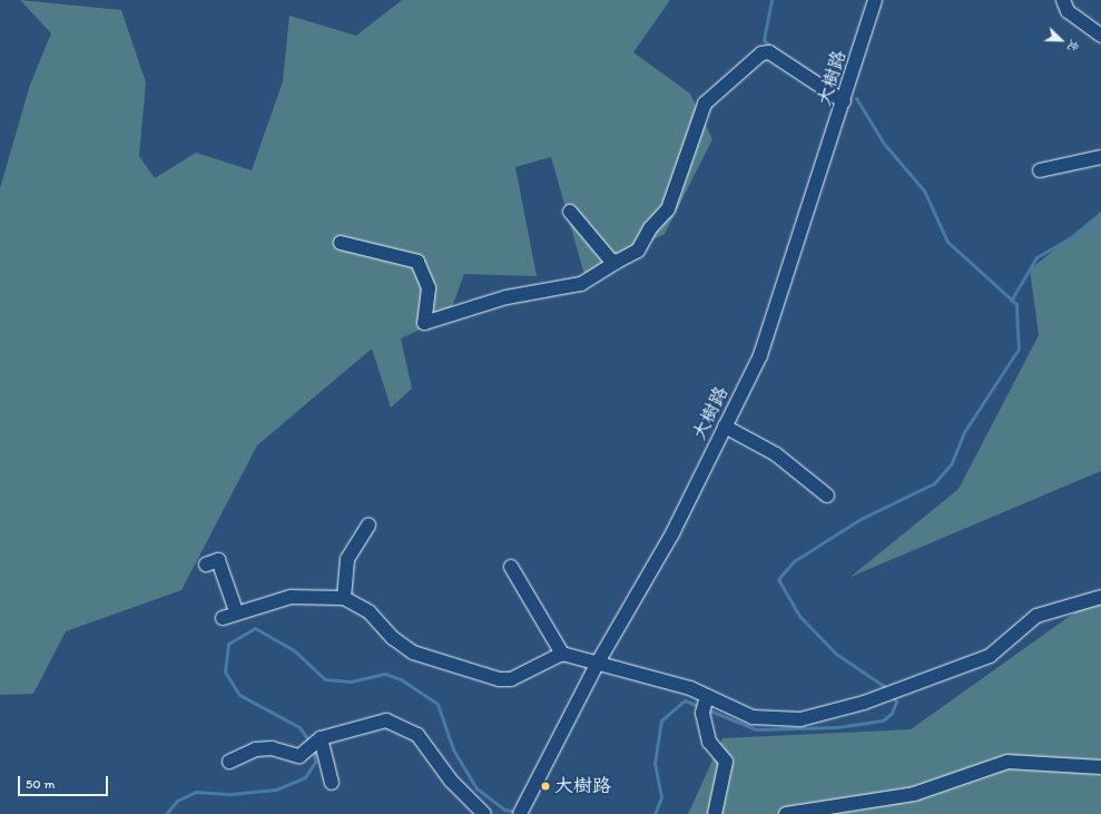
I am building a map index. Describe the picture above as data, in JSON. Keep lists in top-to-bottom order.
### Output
{
  "streets": {
    "street": ["大樹路"]
  },
  "places": ["大樹路"],
  "scale_bar": "50 m",
  "north": "bottom right"
}
